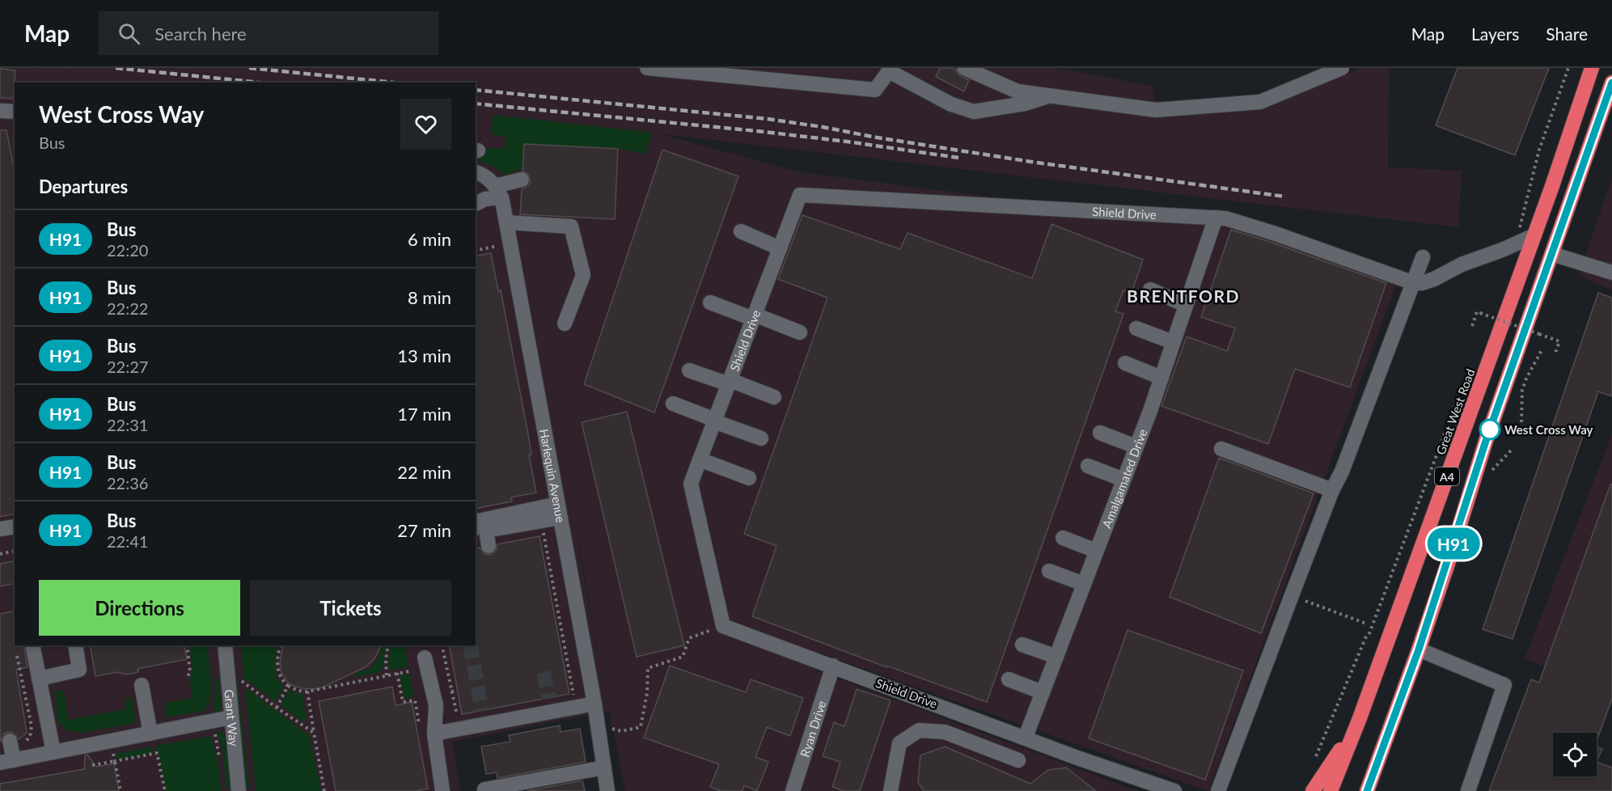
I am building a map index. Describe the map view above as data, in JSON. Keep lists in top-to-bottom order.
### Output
{
  "streets": {
    "highway": ["Great West Road", "A4"],
    "street": [
      "Shield Drive",
      "Harlequin Avenue",
      "Amalgamated Drive",
      "Grant Way",
      "Ryan Drive"
    ]
  },
  "crossings": [
    ["Shield Drive", "Amalgamated Drive"],
    ["Shield Drive", "Ryan Drive"]
  ],
  "districts": ["BRENTFORD"],
  "places": ["West Cross Way"],
  "lines": ["bus line H91"],
  "page": {
    "header": "Map",
    "search": "Search here",
    "nav": ["Map", "Layers", "Share"],
    "on_map": "H91",
    "heading": [
      ["West Cross Way", "Bus"],
      "Departures"
    ],
    "list": [
      {
        "mark": "H91",
        "name": "Bus",
        "note": "22:20",
        "value": "6 min"
      },
      {
        "mark": "H91",
        "name": "Bus",
        "note": "22:22",
        "value": "8 min"
      },
      {
        "mark": "H91",
        "name": "Bus",
        "note": "22:27",
        "value": "13 min"
      },
      {
        "mark": "H91",
        "name": "Bus",
        "note": "22:31",
        "value": "17 min"
      },
      {
        "mark": "H91",
        "name": "Bus",
        "note": "22:36",
        "value": "22 min"
      },
      {
        "mark": "H91",
        "name": "Bus",
        "note": "22:41",
        "value": "27 min"
      }
    ],
    "buttons": ["Directions", "Tickets"]
  }
}
